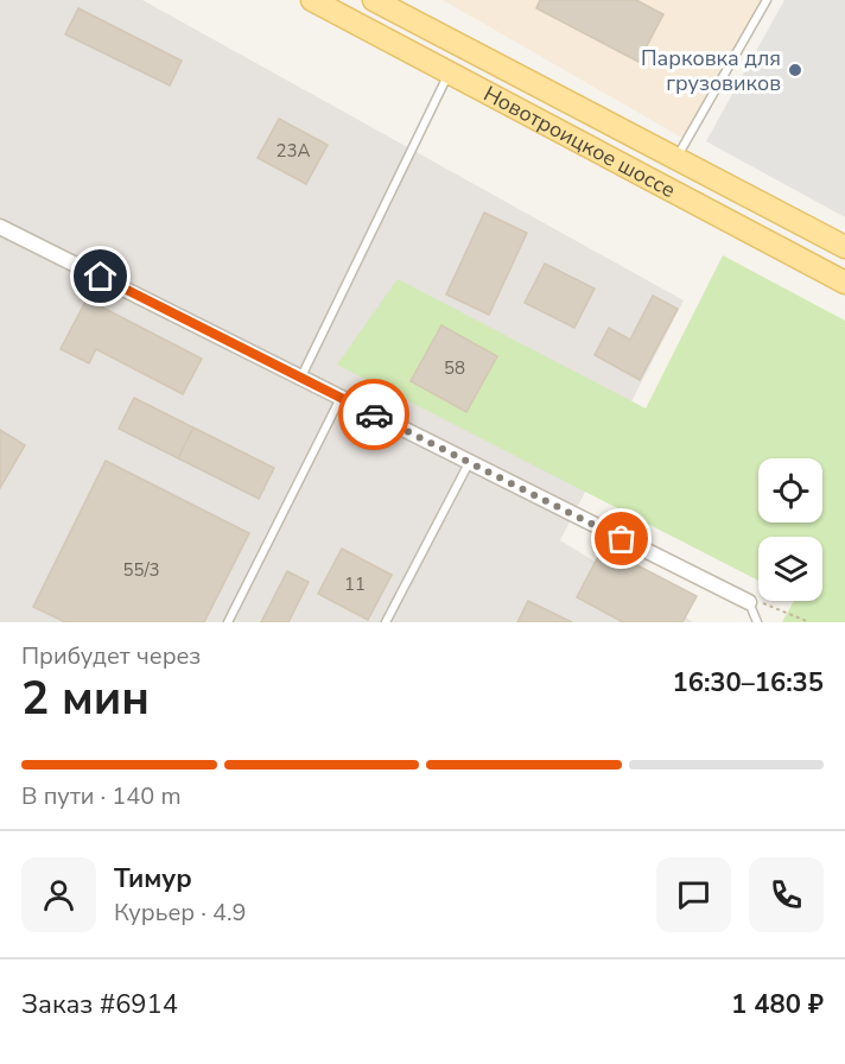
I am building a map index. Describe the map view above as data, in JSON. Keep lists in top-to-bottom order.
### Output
{
  "streets": {
    "main road": ["Новотроицкое шоссе"]
  },
  "places": ["Парковка для грузовиков"],
  "house_numbers": [
    "23А",
    "58",
    "55/3",
    "11"
  ],
  "page": {
    "heading": ["2 мин", "Прибудет через", "16:30–16:35"],
    "panel": [
      "Тимур",
      "Курьер · 4.9",
      "Заказ #6914",
      "1 480 ₽"
    ],
    "bar": "В пути · 140 m"
  }
}
